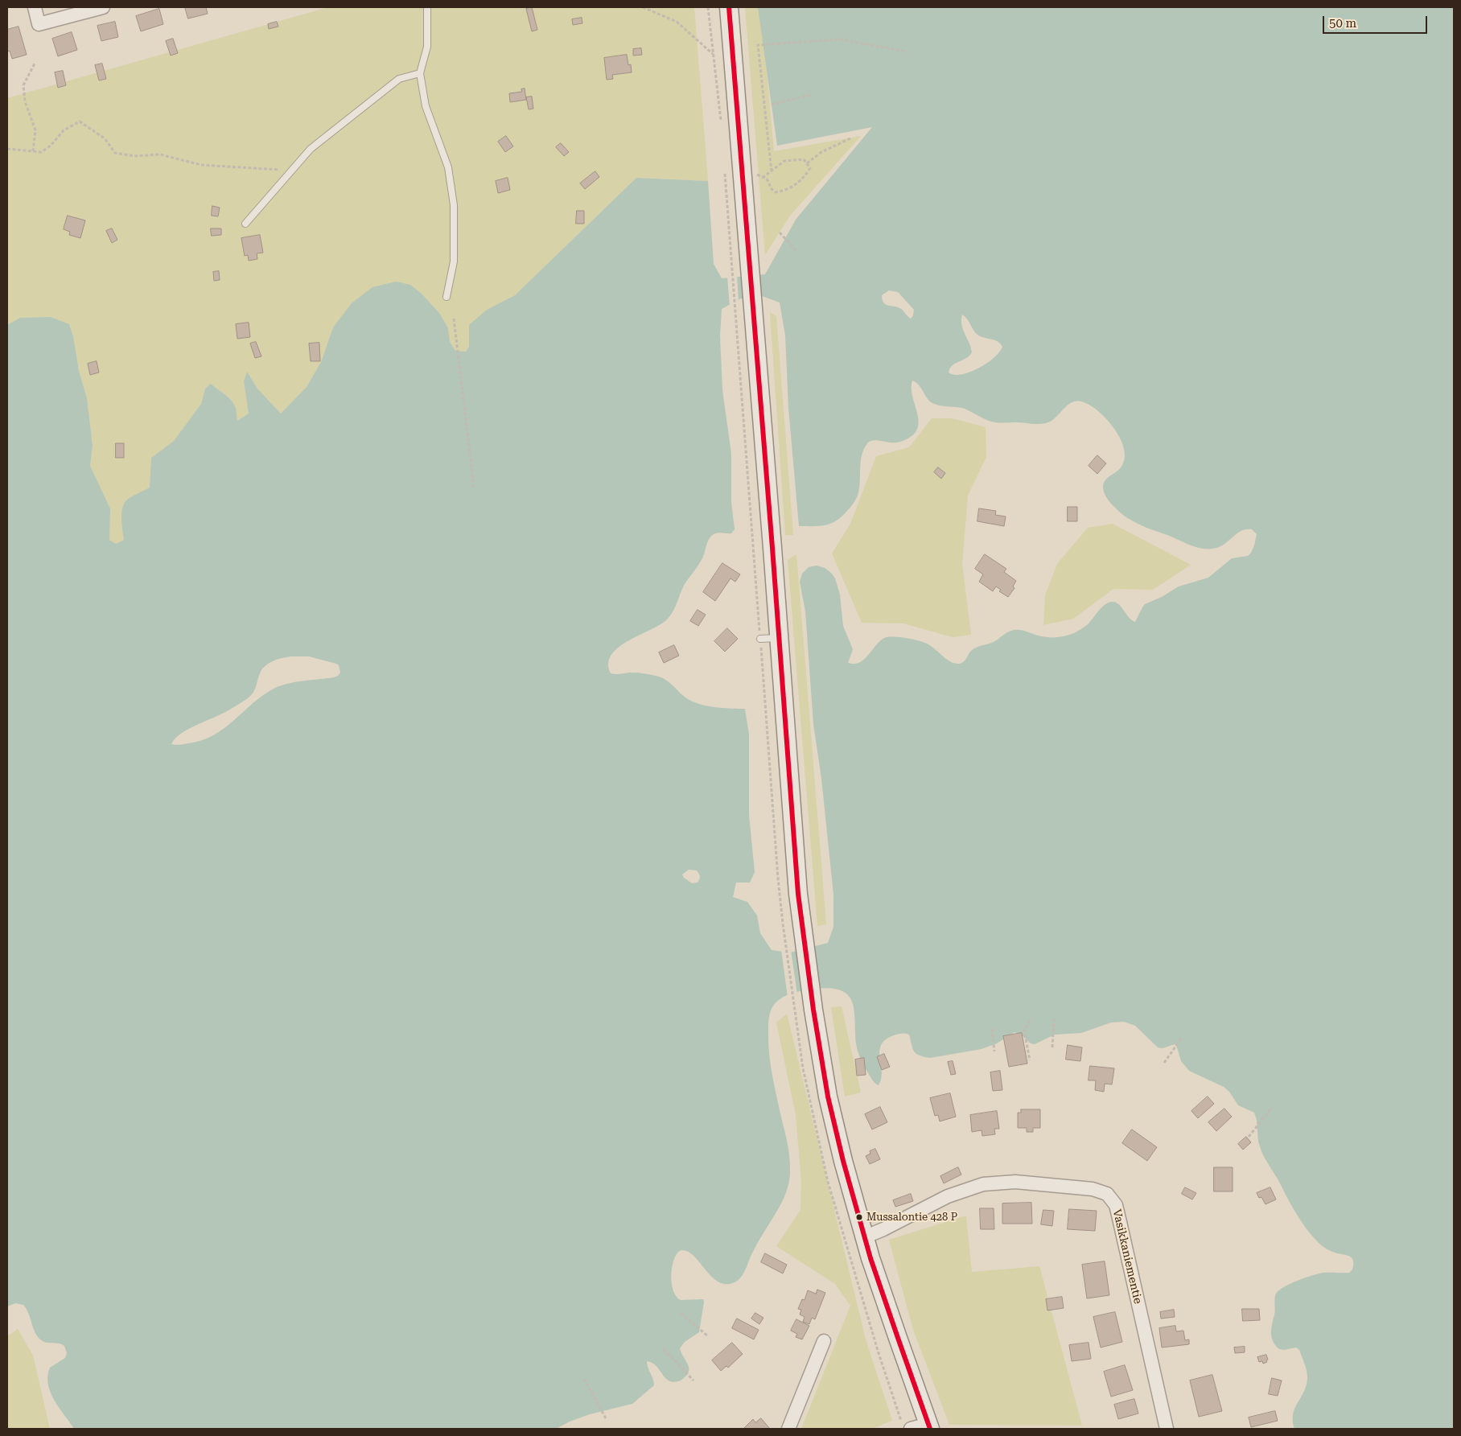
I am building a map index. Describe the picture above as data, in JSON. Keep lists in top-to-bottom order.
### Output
{
  "streets": {
    "street": ["Vasikkaniementie"]
  },
  "places": ["Mussalontie 428 P"],
  "scale_bar": "50 m"
}
